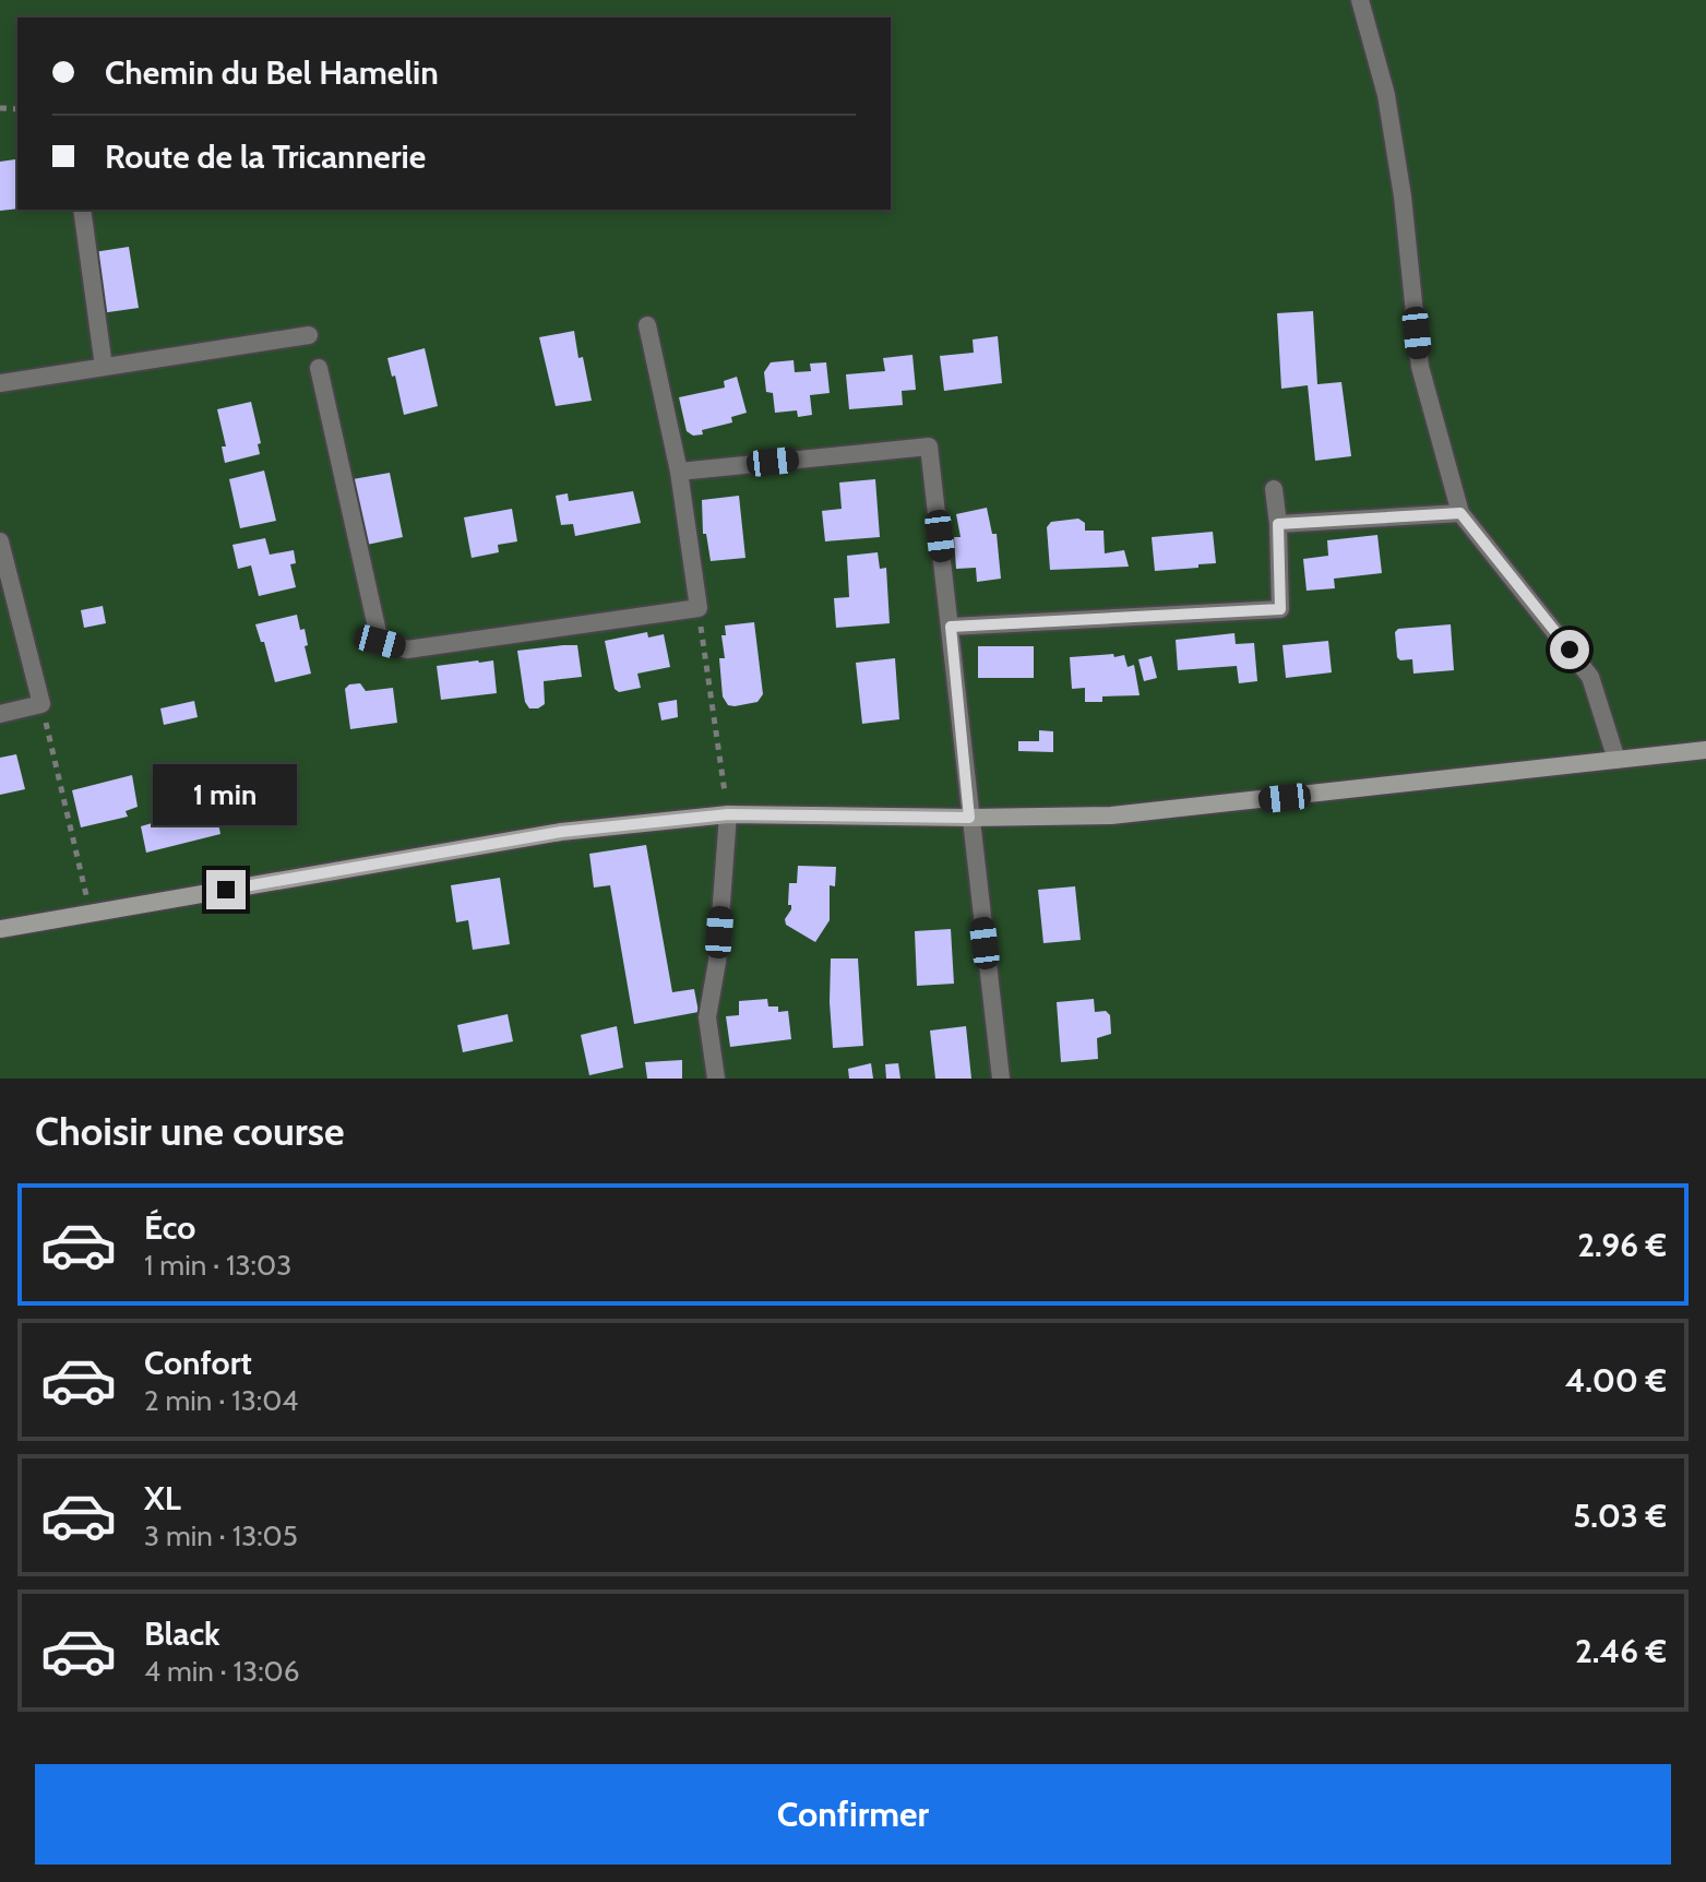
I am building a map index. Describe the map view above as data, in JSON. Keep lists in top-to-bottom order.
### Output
{
  "page": {
    "banner": ["Chemin du Bel Hamelin", "Route de la Tricannerie"],
    "bubble": "1 min",
    "heading": "Choisir une course",
    "list": [
      {
        "name": "Éco",
        "note": "1 min · 13:03",
        "value": "2.96 €"
      },
      {
        "name": "Confort",
        "note": "2 min · 13:04",
        "value": "4.00 €"
      },
      {
        "name": "XL",
        "note": "3 min · 13:05",
        "value": "5.03 €"
      },
      {
        "name": "Black",
        "note": "4 min · 13:06",
        "value": "2.46 €"
      }
    ],
    "buttons": "Confirmer"
  }
}
